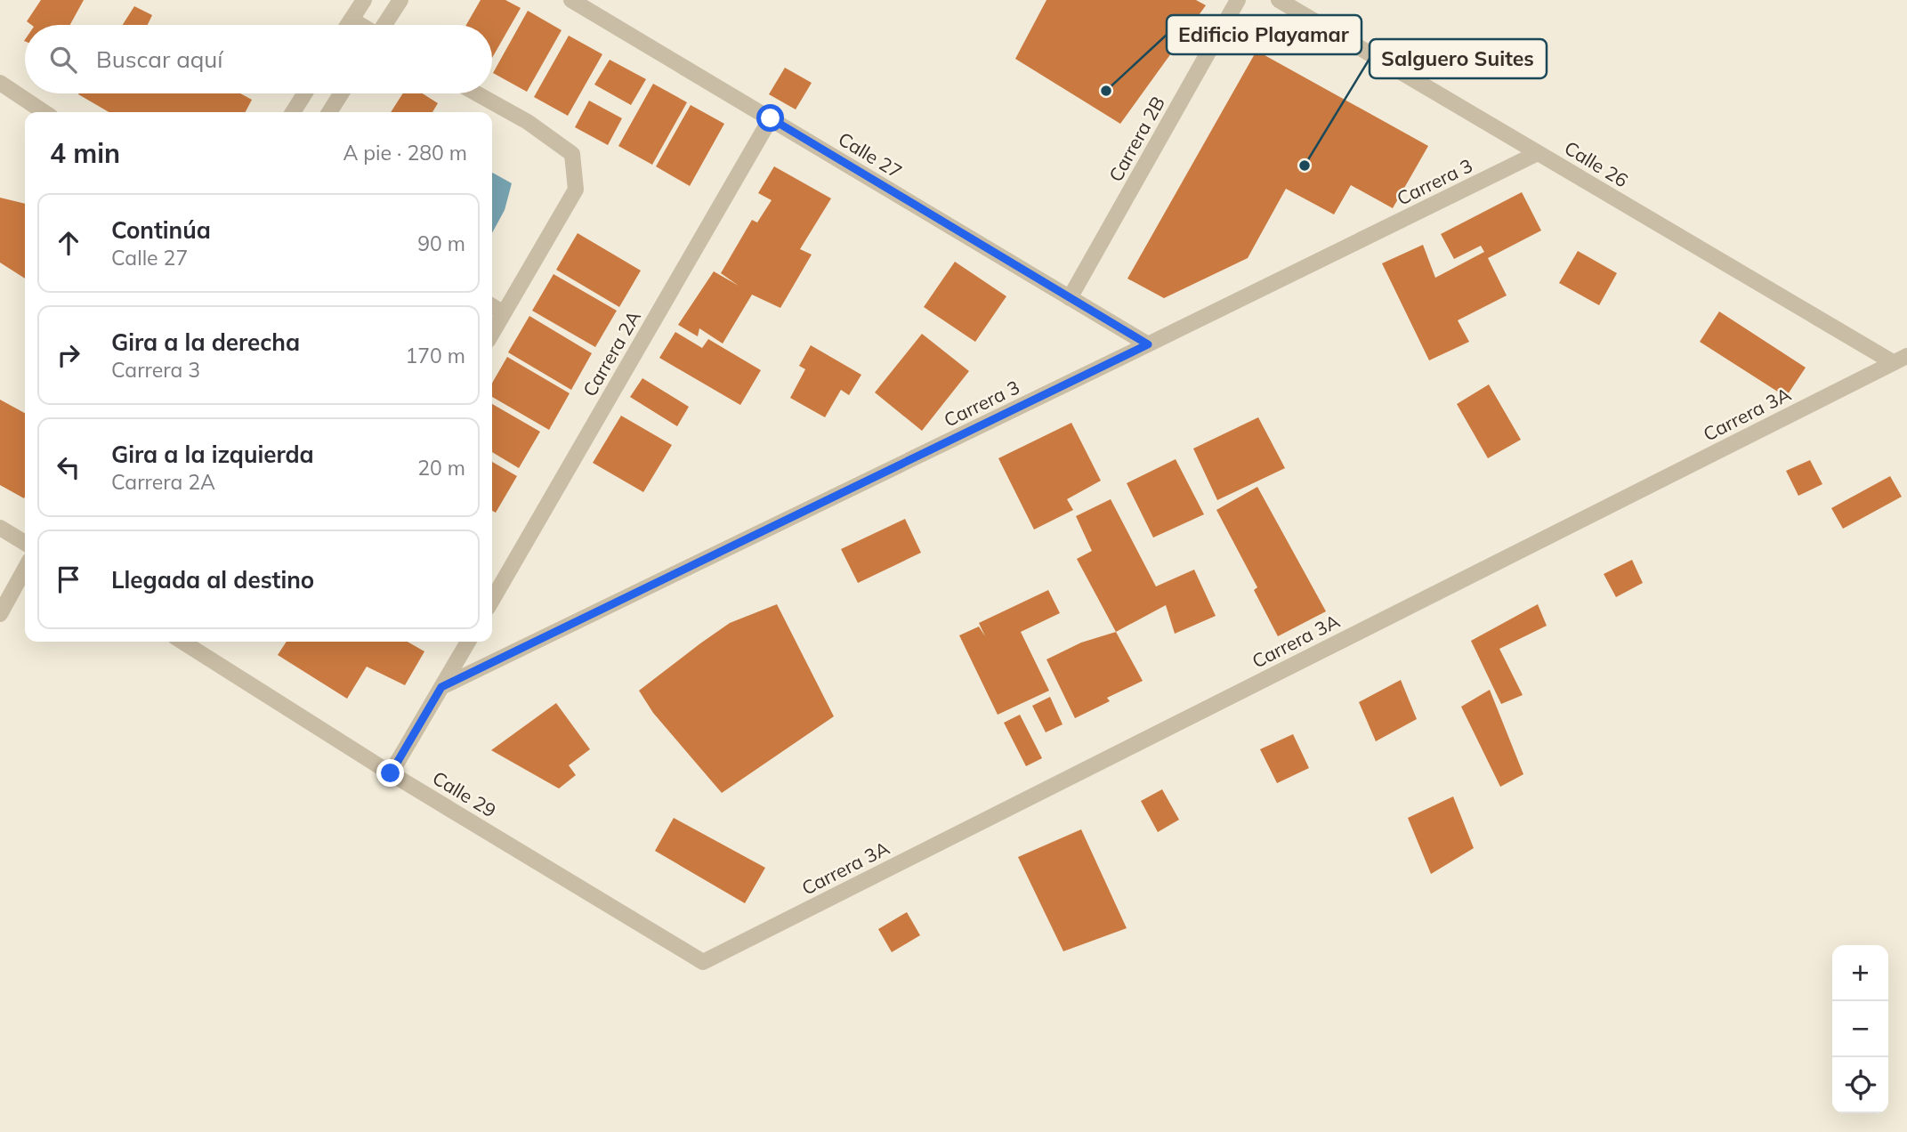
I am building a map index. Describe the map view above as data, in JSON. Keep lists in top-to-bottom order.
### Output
{
  "streets": {
    "street": [
      "Carrera 2B",
      "Calle 27",
      "Calle 26",
      "Carrera 3",
      "Carrera 2A",
      "Carrera 3A",
      "Calle 29"
    ]
  },
  "crossings": [
    ["Carrera 2B", "Calle 27"],
    ["Calle 27", "Carrera 3"],
    ["Calle 27", "Carrera 2A"],
    ["Calle 26", "Carrera 3"],
    ["Calle 26", "Carrera 3A"],
    ["Carrera 3A", "Calle 29"]
  ],
  "places": ["Edificio Playamar", "Salguero Suites"],
  "page": {
    "search": "Buscar aquí",
    "heading": ["4 min", "A pie · 280 m"],
    "list": [
      ["Continúa", "Calle 27", "90 m"],
      ["Gira a la derecha", "Carrera 3", "170 m"],
      ["Gira a la izquierda", "Carrera 2A", "20 m"],
      "Llegada al destino"
    ],
    "map_buttons": ["+", "−"]
  }
}
